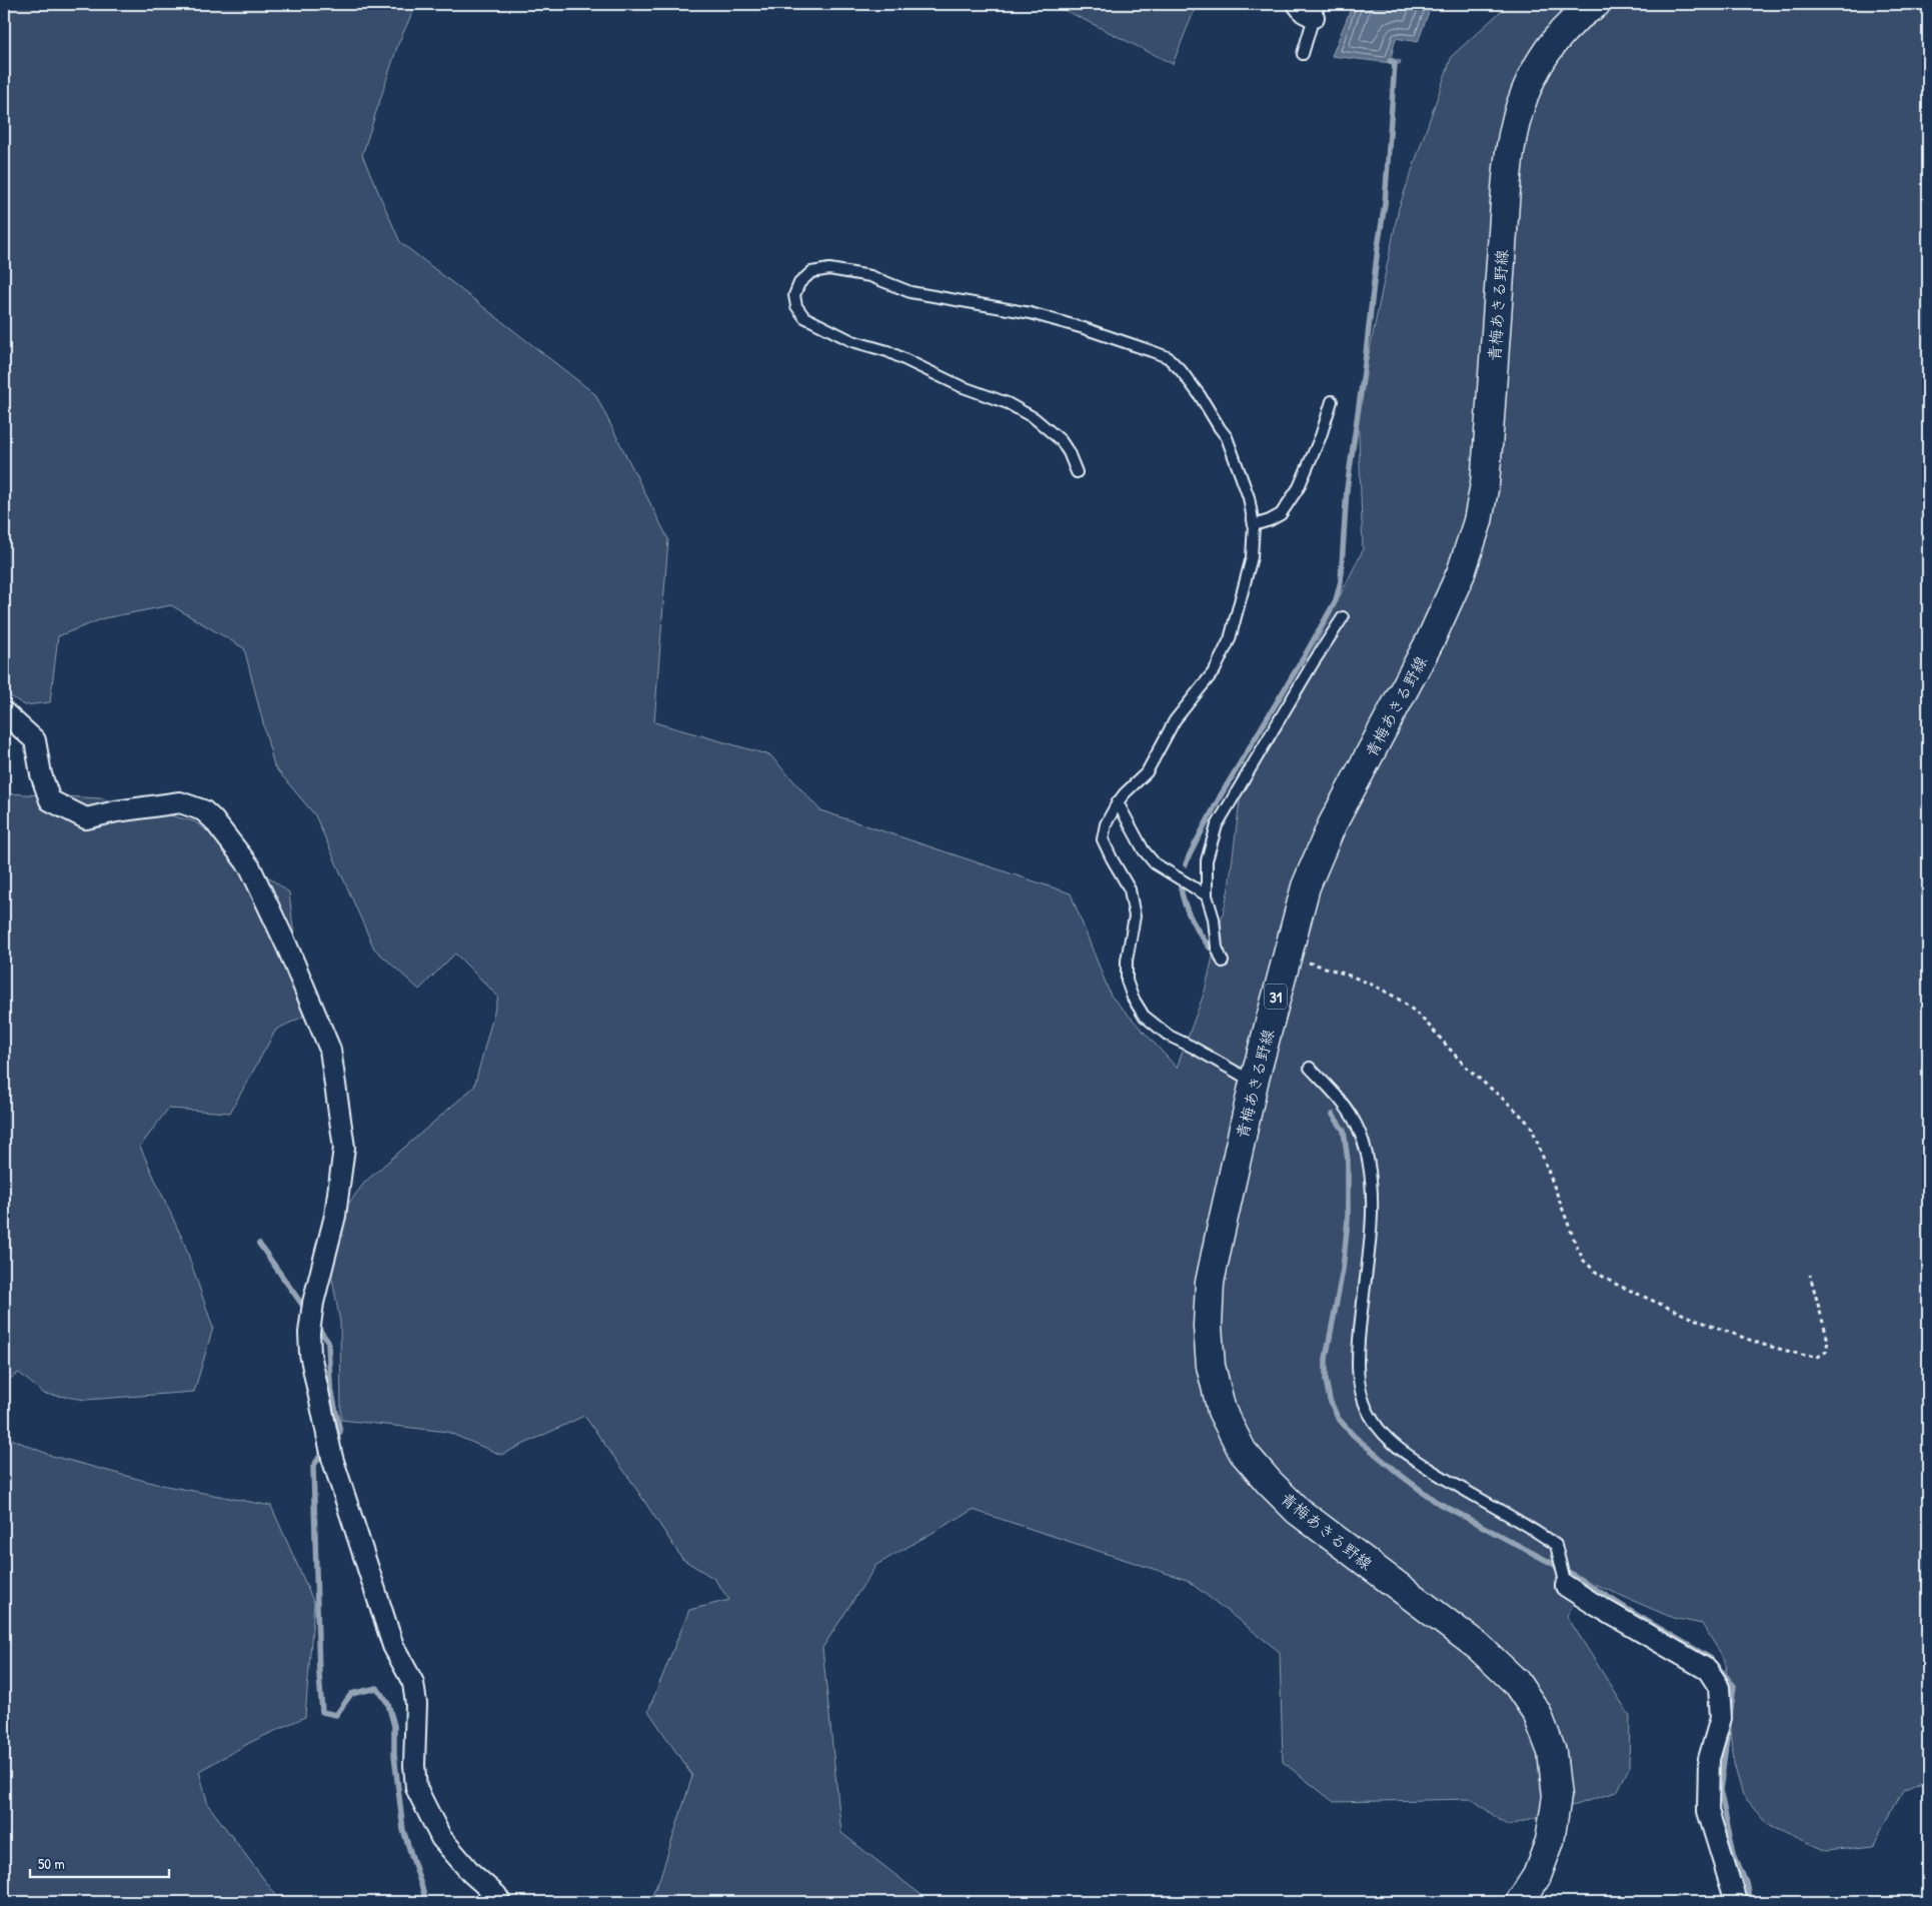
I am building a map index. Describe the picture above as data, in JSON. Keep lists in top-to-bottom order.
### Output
{
  "streets": {
    "main road": ["青梅あきる野線", "31"]
  },
  "scale_bar": "50 m"
}
